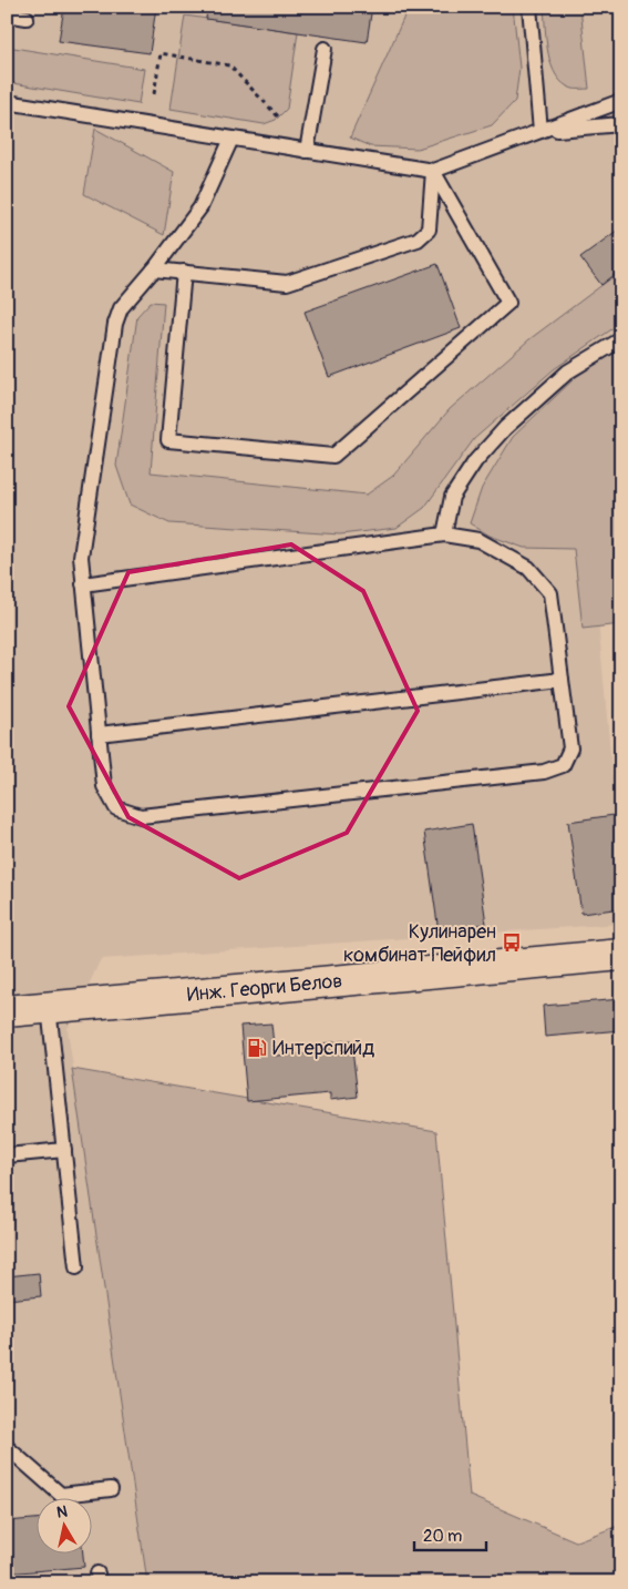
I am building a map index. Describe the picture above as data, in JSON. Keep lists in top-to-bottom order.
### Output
{
  "streets": {
    "street": ["Инж. Георги Белов"]
  },
  "places": {
    "bus stop": ["Кулинарен комбинат Пейфил"],
    "fuel station": ["Интерспийд"]
  },
  "scale_bar": "20 m",
  "north": "top"
}
